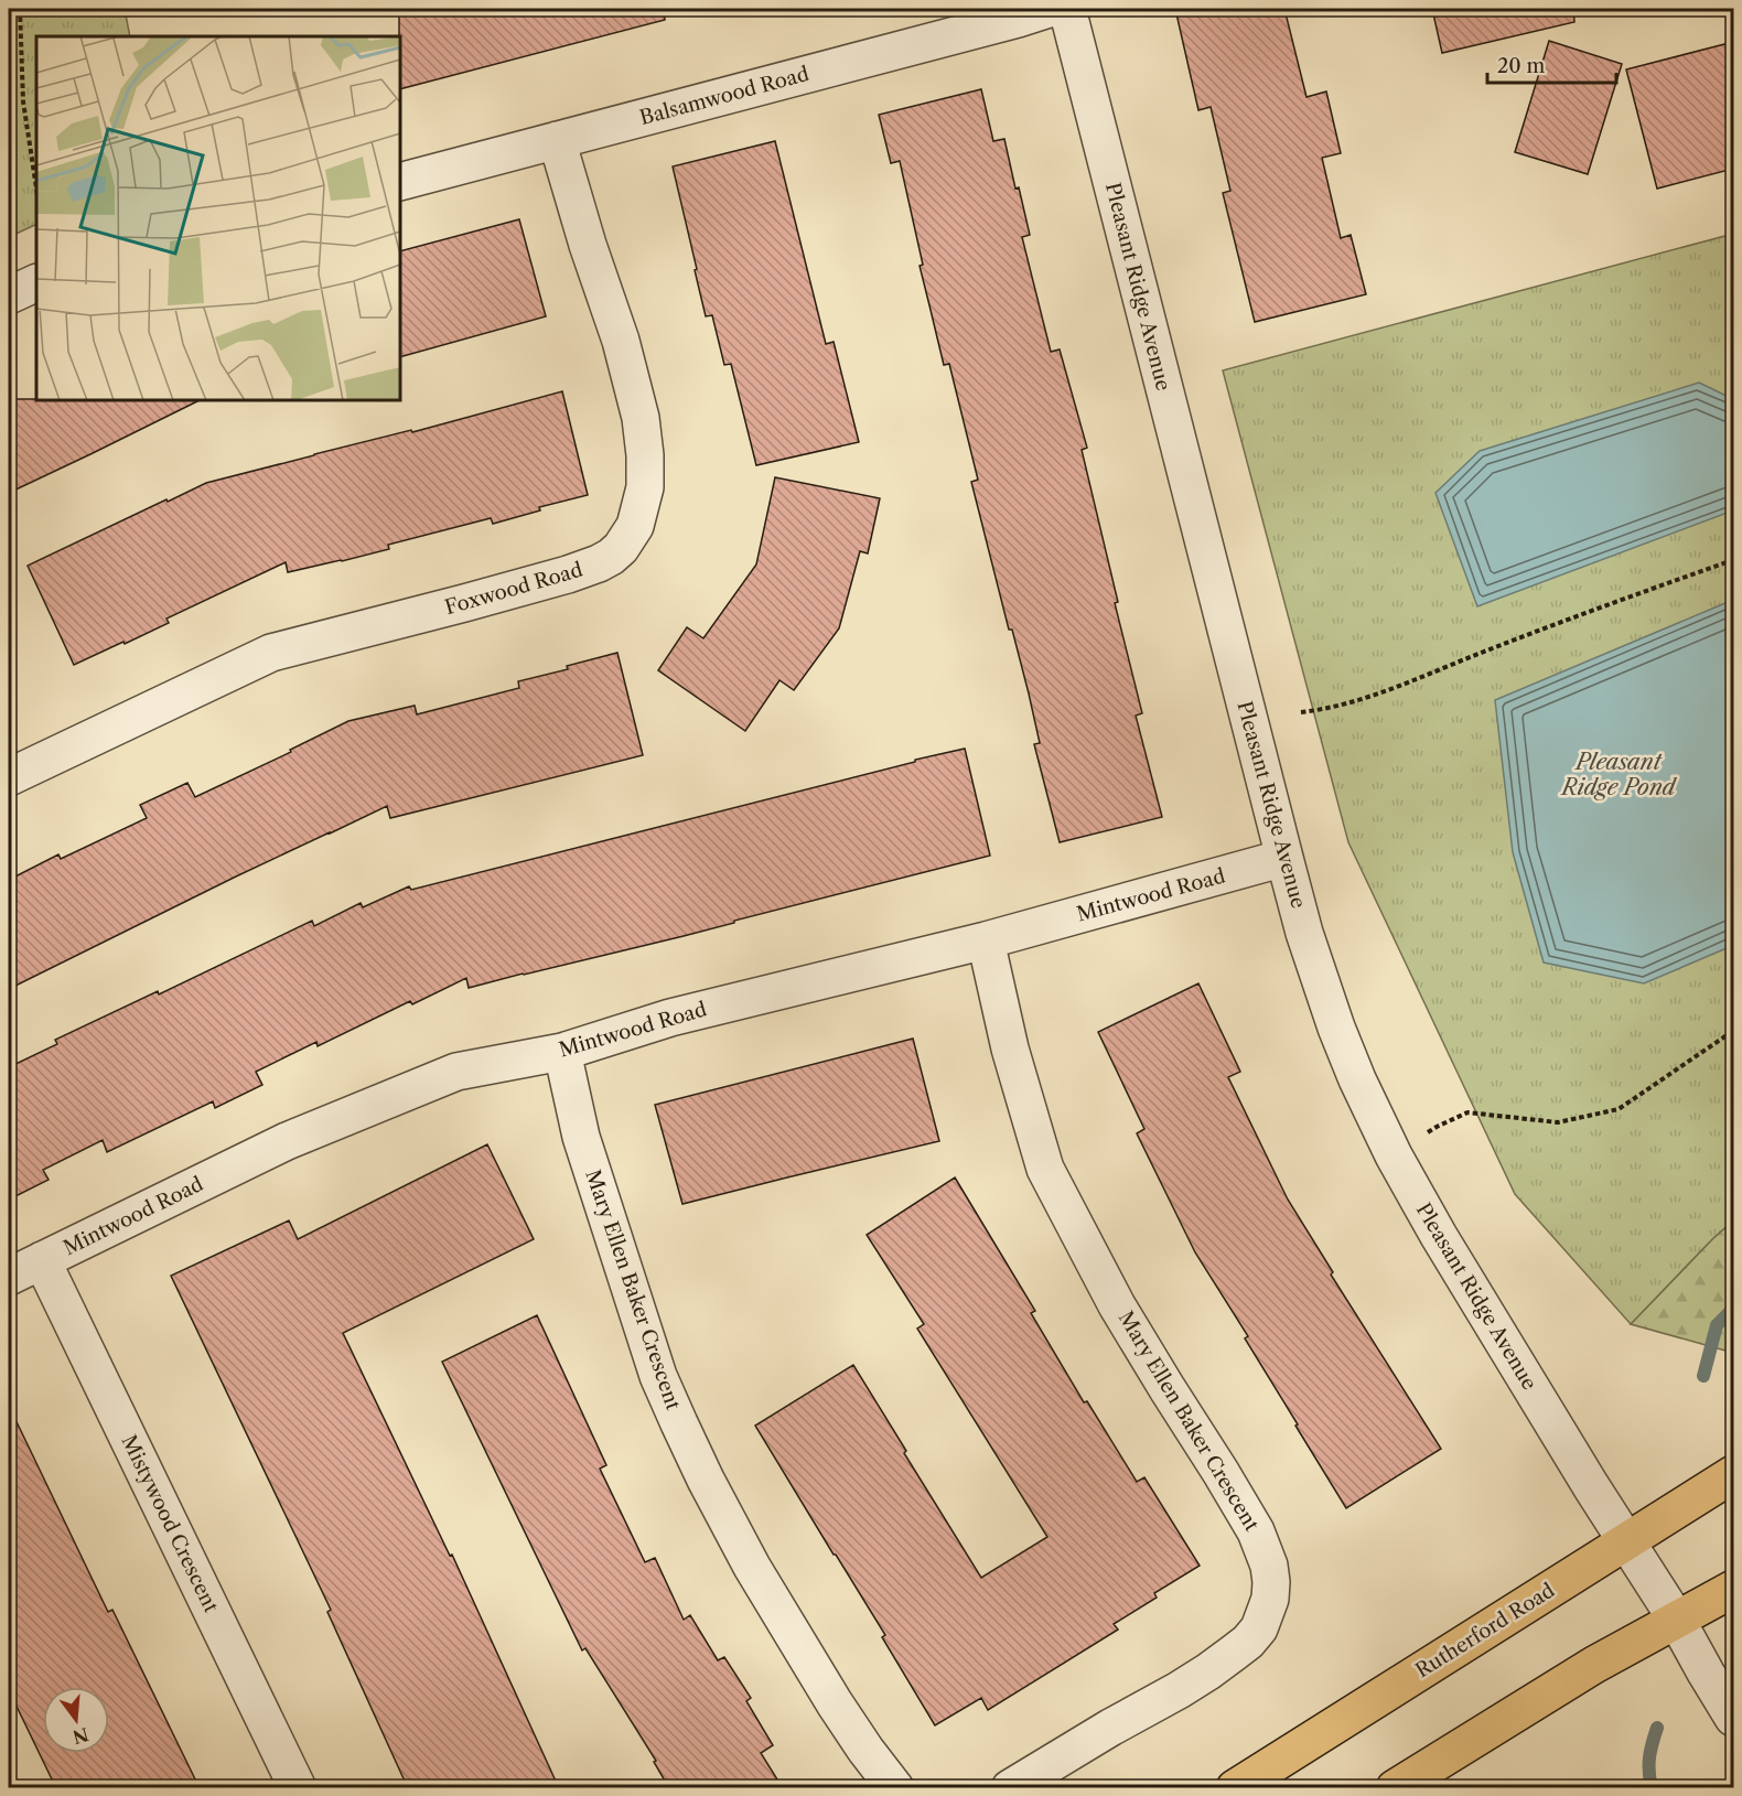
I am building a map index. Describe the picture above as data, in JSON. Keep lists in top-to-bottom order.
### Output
{
  "streets": {
    "main road": ["Rutherford Road"],
    "street": [
      "Balsamwood Road",
      "Pleasant Ridge Avenue",
      "Foxwood Road",
      "Mintwood Road",
      "Mary Ellen Baker Crescent",
      "Mistywood Crescent"
    ]
  },
  "crossings": [
    ["Balsamwood Road", "Foxwood Road"],
    ["Pleasant Ridge Avenue", "Mintwood Road"],
    ["Pleasant Ridge Avenue", "Rutherford Road"],
    ["Mintwood Road", "Mary Ellen Baker Crescent"],
    ["Mintwood Road", "Mistywood Crescent"]
  ],
  "water": ["Pleasant Ridge Pond"],
  "scale_bar": "20 m",
  "north": "bottom"
}
